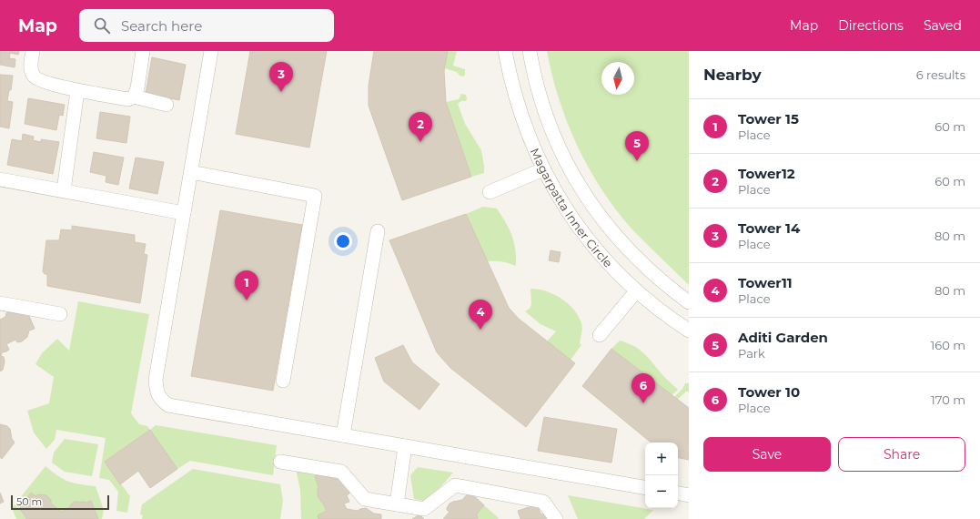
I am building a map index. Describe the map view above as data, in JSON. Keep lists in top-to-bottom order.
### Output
{
  "streets": {
    "street": ["Magarpatta Inner Circle"]
  },
  "scale_bar": "50 m",
  "north": "bottom",
  "page": {
    "header": "Map",
    "search": "Search here",
    "nav": ["Map", "Directions", "Saved"],
    "heading": ["Nearby", "6 results"],
    "pins": [
      "3",
      "2",
      "5",
      "1",
      "4",
      "6"
    ],
    "list": [
      {
        "mark": "1",
        "name": "Tower 15",
        "note": "Place",
        "value": "60 m"
      },
      {
        "mark": "2",
        "name": "Tower12",
        "note": "Place",
        "value": "60 m"
      },
      {
        "mark": "3",
        "name": "Tower 14",
        "note": "Place",
        "value": "80 m"
      },
      {
        "mark": "4",
        "name": "Tower11",
        "note": "Place",
        "value": "80 m"
      },
      {
        "mark": "5",
        "name": "Aditi Garden",
        "note": "Park",
        "value": "160 m"
      },
      {
        "mark": "6",
        "name": "Tower 10",
        "note": "Place",
        "value": "170 m"
      }
    ],
    "buttons": ["Save", "Share"],
    "map_buttons": ["+", "−"],
    "scale": "50 m"
  }
}
